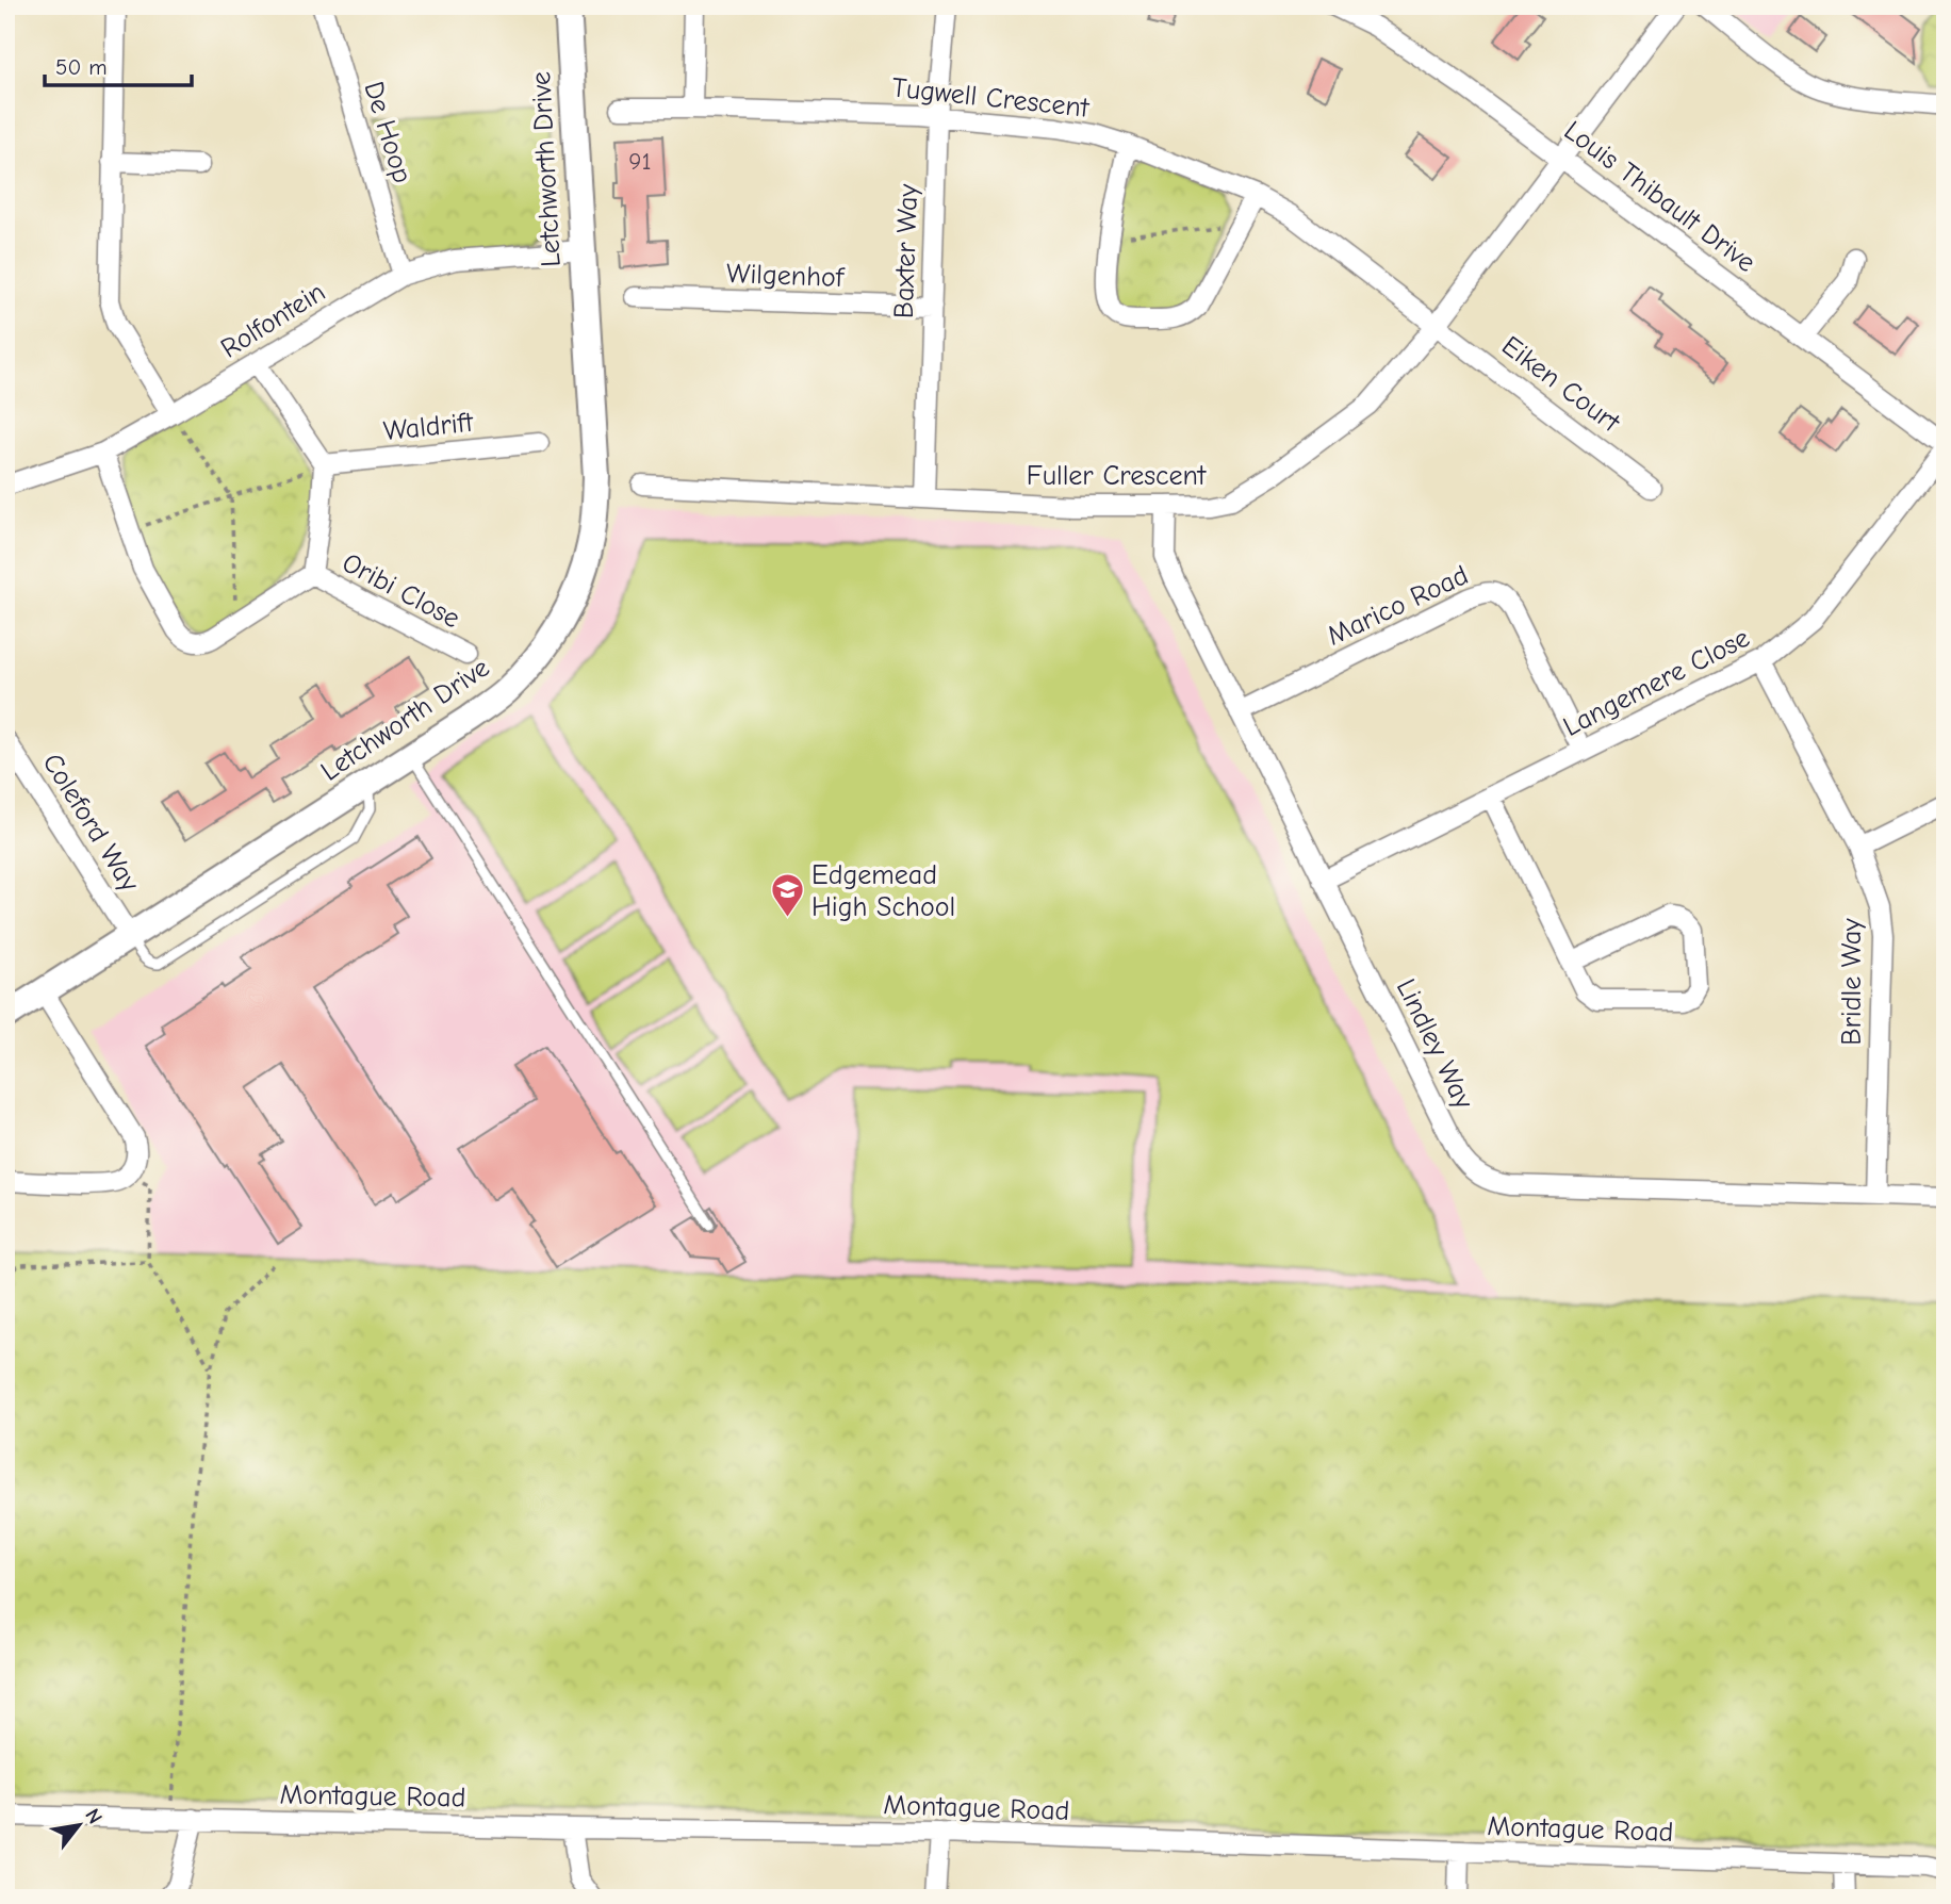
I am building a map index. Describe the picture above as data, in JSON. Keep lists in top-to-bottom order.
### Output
{
  "streets": {
    "street": [
      "Tugwell Crescent",
      "De Hoop",
      "Letchworth Drive",
      "Louis Thibault Drive",
      "Baxter Way",
      "Wilgenhof",
      "Rolfontein",
      "Eiken Court",
      "Waldrift",
      "Fuller Crescent",
      "Oribi Close",
      "Marico Road",
      "Langemere Close",
      "Coleford Way",
      "Bridle Way",
      "Lindley Way",
      "Montague Road"
    ]
  },
  "crossings": [
    ["Tugwell Crescent", "Baxter Way"],
    ["Tugwell Crescent", "Eiken Court"],
    ["Tugwell Crescent", "Fuller Crescent"],
    ["De Hoop", "Rolfontein"],
    ["Letchworth Drive", "Rolfontein"],
    ["Letchworth Drive", "Coleford Way"],
    ["Louis Thibault Drive", "Fuller Crescent"],
    ["Louis Thibault Drive", "Langemere Close"],
    ["Baxter Way", "Wilgenhof"],
    ["Baxter Way", "Fuller Crescent"],
    ["Eiken Court", "Fuller Crescent"],
    ["Fuller Crescent", "Lindley Way"],
    ["Marico Road", "Langemere Close"],
    ["Marico Road", "Lindley Way"],
    ["Langemere Close", "Bridle Way"],
    ["Langemere Close", "Lindley Way"],
    ["Bridle Way", "Lindley Way"]
  ],
  "places": {
    "school or university": ["Edgemead High School"]
  },
  "house_numbers": ["91"],
  "scale_bar": "50 m",
  "north": "top right"
}
